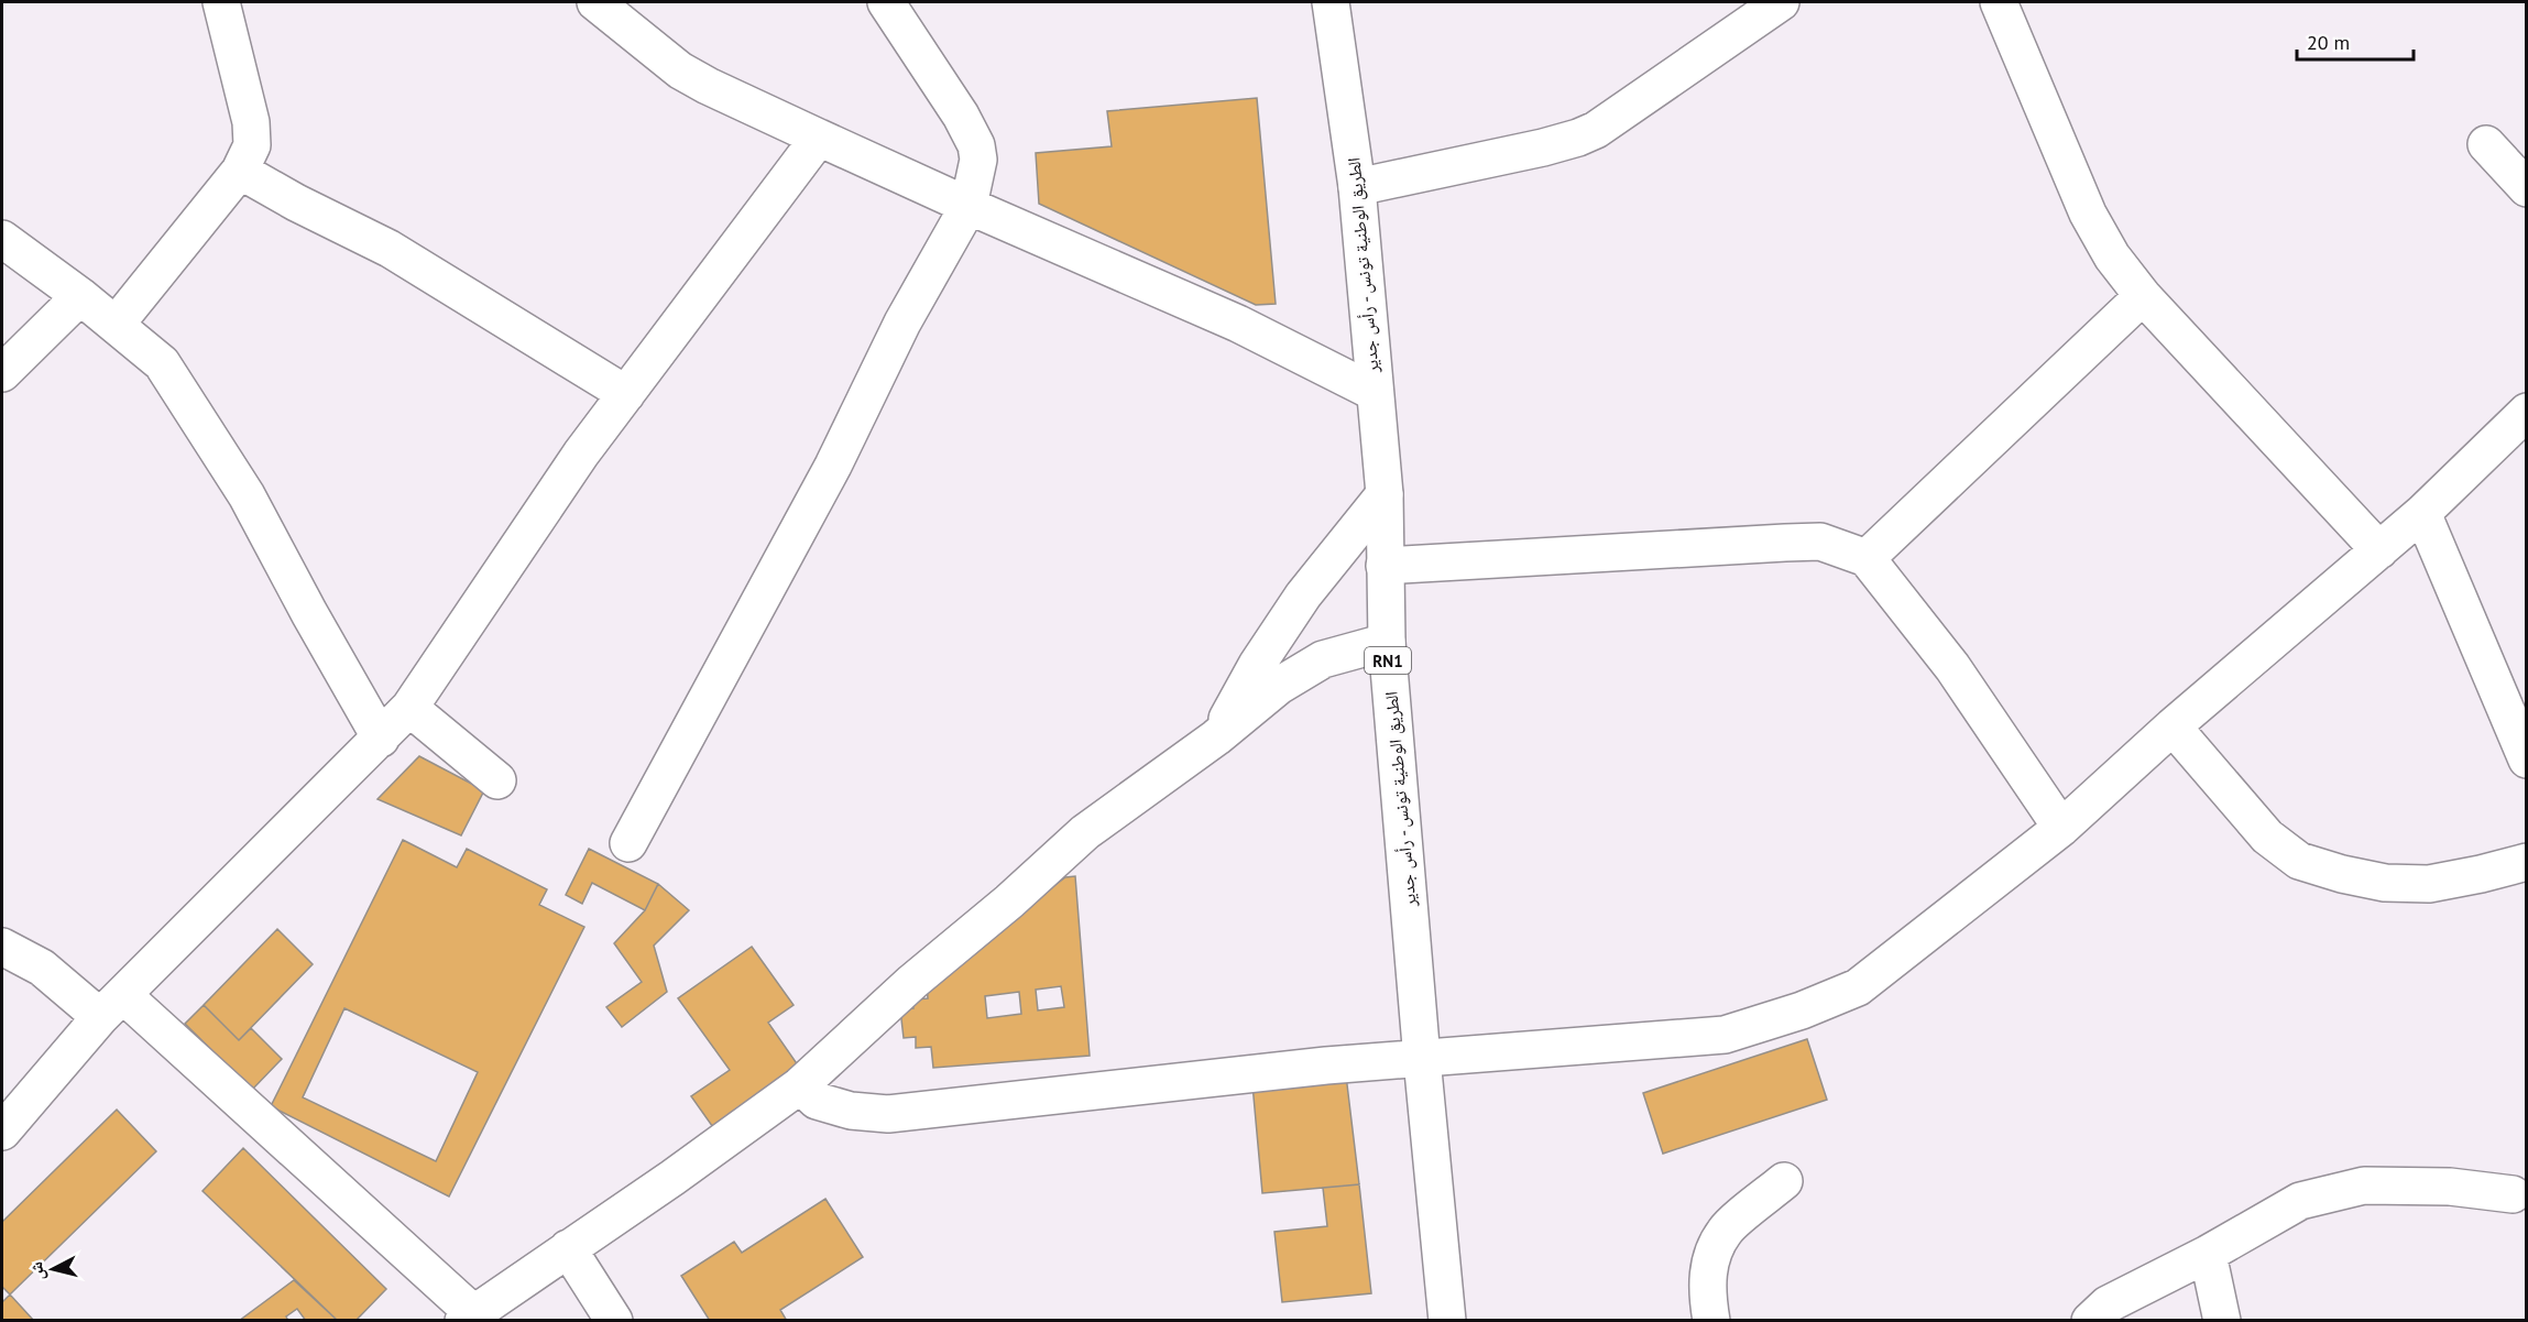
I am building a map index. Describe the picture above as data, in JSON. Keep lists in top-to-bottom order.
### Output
{
  "streets": {
    "street": ["الطريق الوطنية تونس - رأس جدير", "RN1"]
  },
  "scale_bar": "20 m",
  "north": "left"
}
